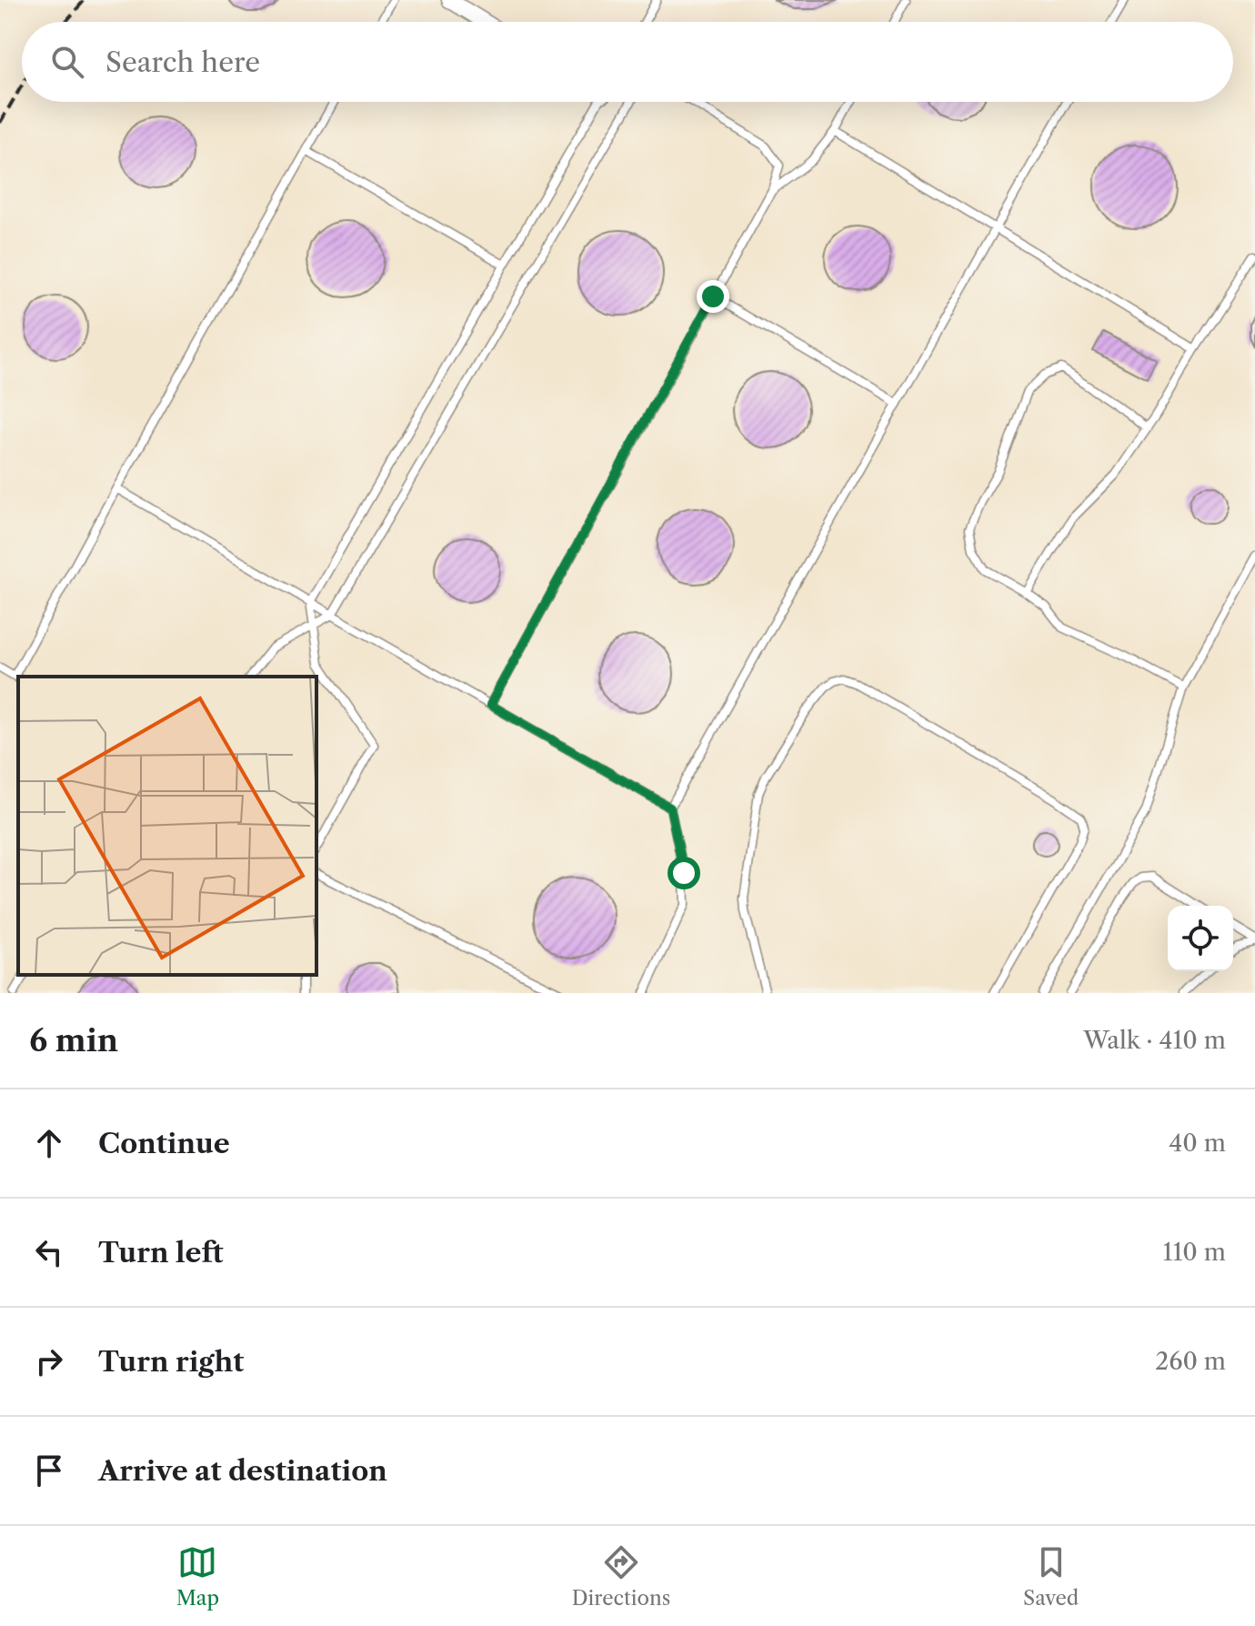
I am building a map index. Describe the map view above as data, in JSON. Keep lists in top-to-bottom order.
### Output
{
  "page": {
    "search": "Search here",
    "heading": ["6 min", "Walk · 410 m"],
    "list": [
      ["Continue", "40 m"],
      ["Turn left", "110 m"],
      ["Turn right", "260 m"],
      "Arrive at destination"
    ],
    "nav": ["Map", "Directions", "Saved"]
  }
}
